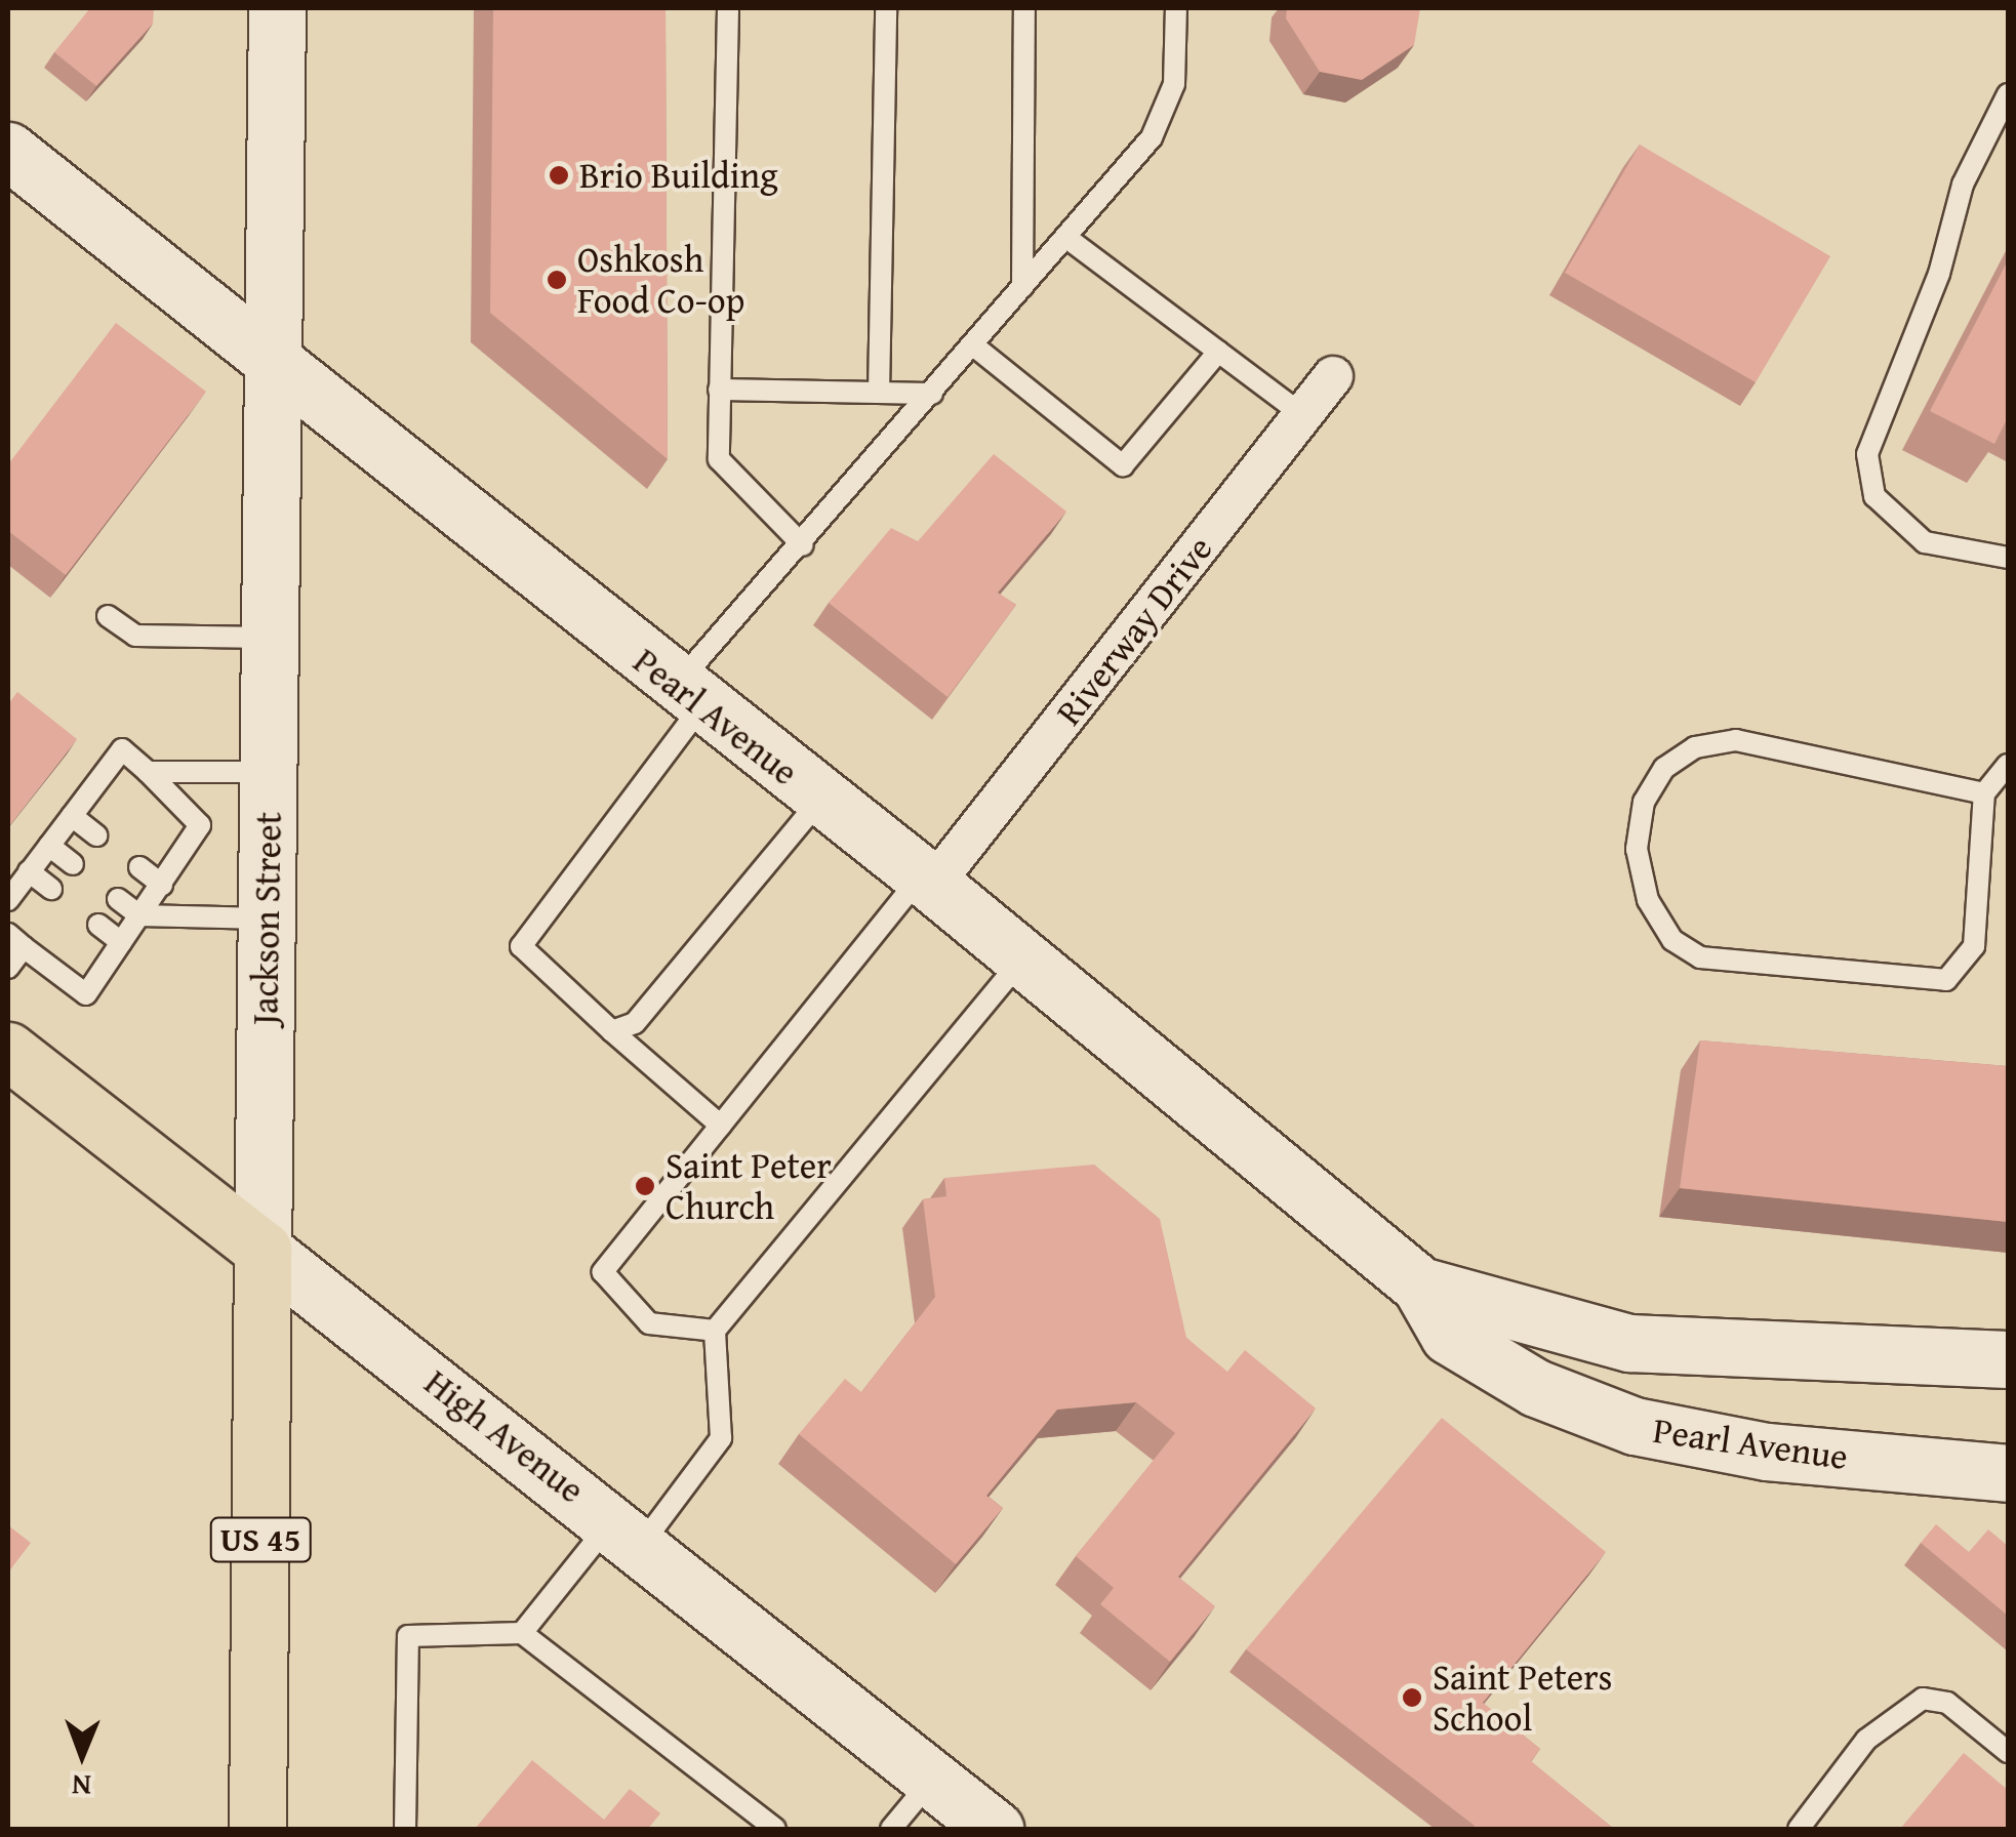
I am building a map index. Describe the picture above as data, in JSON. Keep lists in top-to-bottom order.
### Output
{
  "streets": {
    "main road": ["Jackson Street", "High Avenue", "US 45"],
    "street": ["Riverway Drive", "Pearl Avenue"]
  },
  "crossings": [
    ["Riverway Drive", "Pearl Avenue"],
    ["Pearl Avenue", "Jackson Street"],
    ["Jackson Street", "High Avenue"]
  ],
  "places": [
    "Brio Building",
    "Oshkosh Food Co-op",
    "Saint Peter Church",
    "Saint Peters School"
  ],
  "north": "bottom"
}
